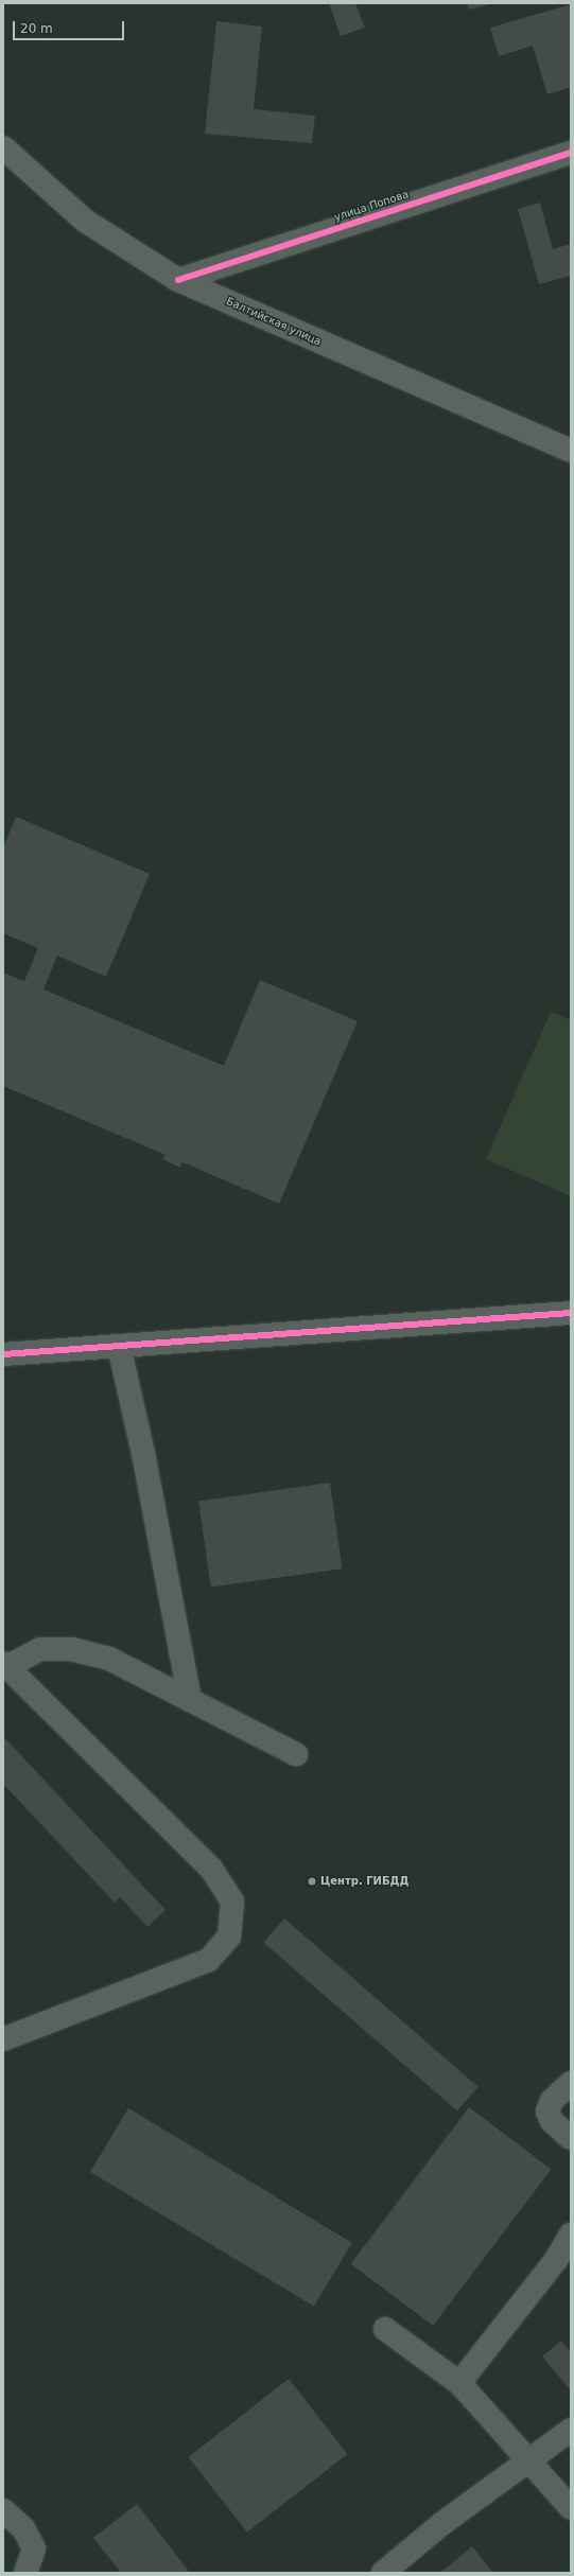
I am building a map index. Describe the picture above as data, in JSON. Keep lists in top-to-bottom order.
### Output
{
  "streets": {
    "main road": ["Балтийская улица"],
    "street": ["улица Попова"]
  },
  "crossings": [
    ["улица Попова", "Балтийская улица"]
  ],
  "places": ["Центр. ГИБДД"],
  "scale_bar": "20 m"
}
